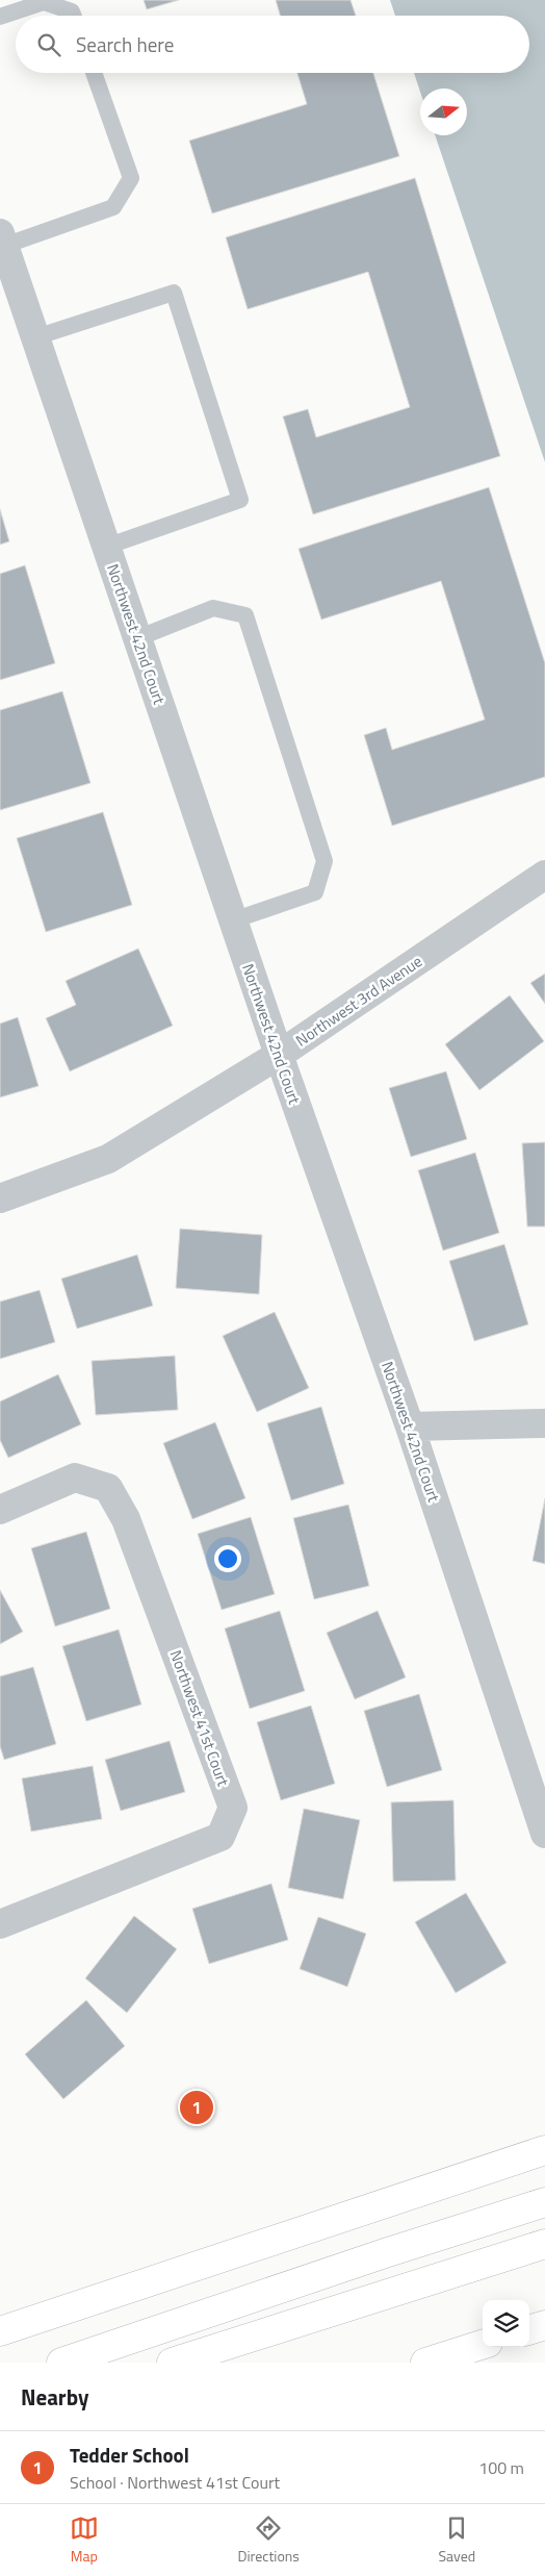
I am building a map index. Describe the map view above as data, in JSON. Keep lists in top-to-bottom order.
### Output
{
  "streets": {
    "street": ["Northwest 42nd Court", "Northwest 3rd Avenue", "Northwest 41st Court"]
  },
  "crossings": [
    ["Northwest 42nd Court", "Northwest 3rd Avenue"]
  ],
  "north": "right",
  "page": {
    "search": "Search here",
    "pins": "1",
    "heading": "Nearby",
    "list": [
      {
        "mark": "1",
        "name": "Tedder School",
        "note": "School · Northwest 41st Court",
        "value": "100 m"
      }
    ],
    "nav": ["Map", "Directions", "Saved"]
  }
}
